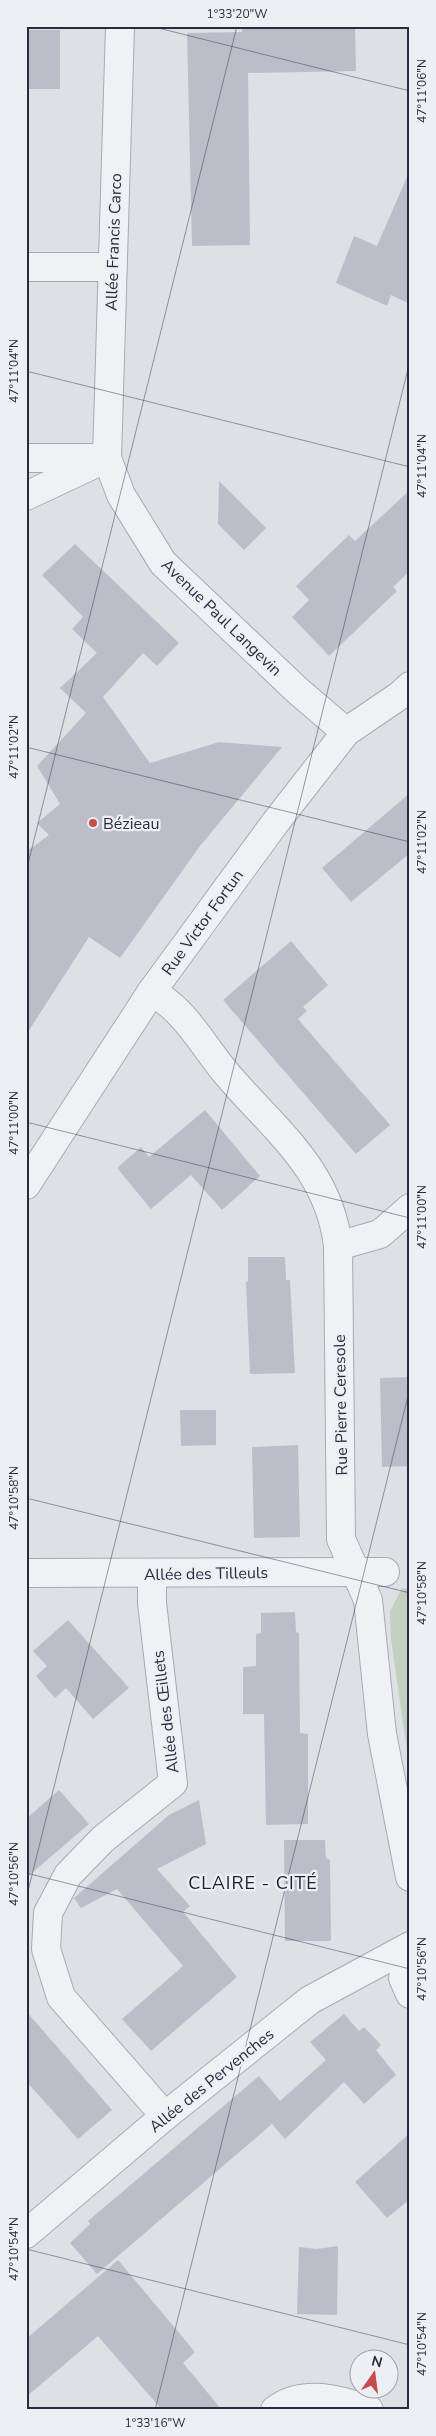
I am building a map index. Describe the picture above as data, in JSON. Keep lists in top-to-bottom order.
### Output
{
  "streets": {
    "street": [
      "Allée Francis Carco",
      "Avenue Paul Langevin",
      "Rue Victor Fortun",
      "Rue Pierre Ceresole",
      "Allée des Tilleuls",
      "Allée des Œillets",
      "Allée des Pervenches"
    ]
  },
  "crossings": [
    ["Allée Francis Carco", "Avenue Paul Langevin"],
    ["Avenue Paul Langevin", "Rue Victor Fortun"],
    ["Rue Victor Fortun", "Rue Pierre Ceresole"],
    ["Rue Pierre Ceresole", "Allée des Tilleuls"],
    ["Allée des Tilleuls", "Allée des Œillets"],
    ["Allée des Œillets", "Allée des Pervenches"]
  ],
  "districts": ["CLAIRE - CITÉ"],
  "places": ["Bézieau"],
  "north": "top",
  "coordinates": [
    "1°33'20\"W",
    "47°11'06\"N",
    "47°11'04\"N",
    "47°11'02\"N",
    "47°11'00\"N",
    "47°10'58\"N",
    "47°10'56\"N",
    "47°10'54\"N",
    "1°33'16\"W"
  ]
}
